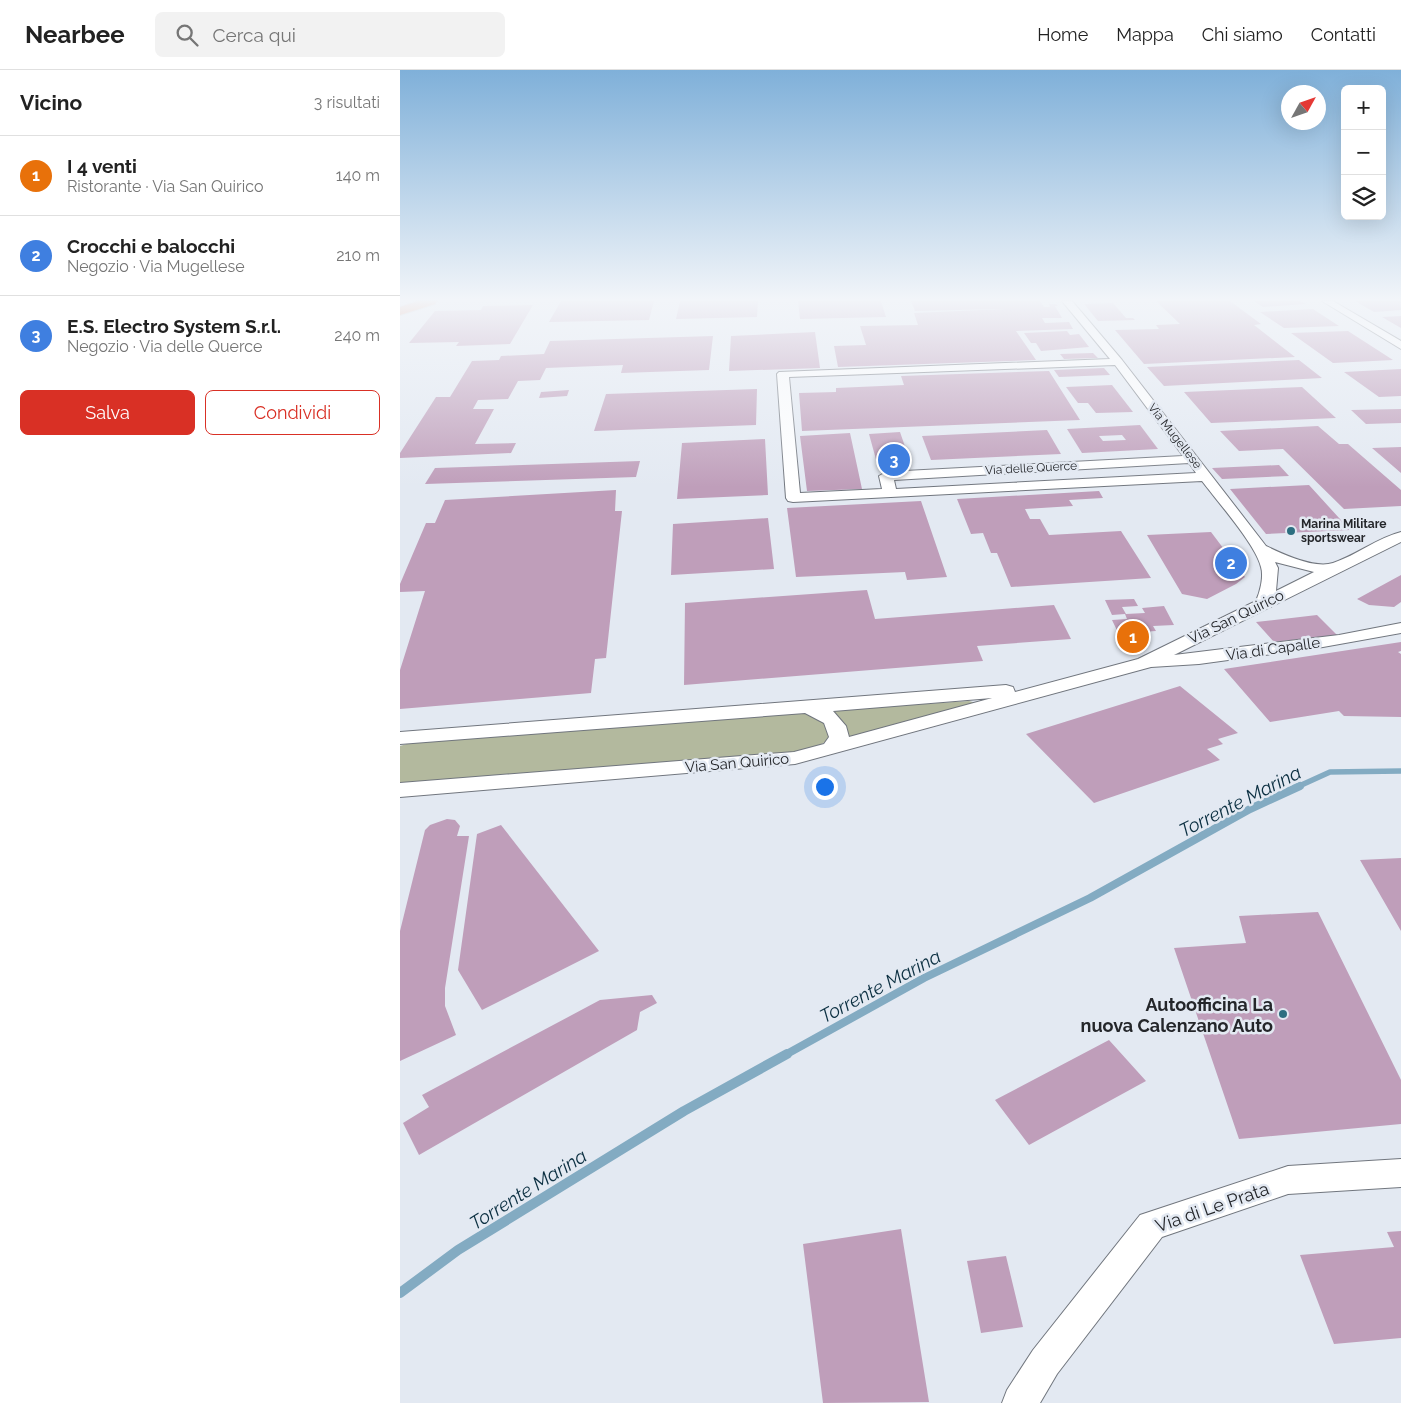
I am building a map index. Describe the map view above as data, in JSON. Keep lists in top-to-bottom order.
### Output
{
  "streets": {
    "street": [
      "Via Mugellese",
      "Via delle Querce",
      "Via San Quirico",
      "Via di Capalle",
      "Via di Le Prata"
    ]
  },
  "crossings": [
    ["Via Mugellese", "Via delle Querce"],
    ["Via Mugellese", "Via San Quirico"],
    ["Via San Quirico", "Via di Capalle"]
  ],
  "water": ["Torrente Marina"],
  "places": ["Marina Militare sportswear", "Autoofficina La nuova Calenzano Auto"],
  "north": "top right",
  "page": {
    "header": "Nearbee",
    "search": "Cerca qui",
    "nav": [
      "Home",
      "Mappa",
      "Chi siamo",
      "Contatti"
    ],
    "heading": ["Vicino", "3 risultati"],
    "map_buttons": ["+", "−"],
    "list": [
      {
        "mark": "1",
        "name": "I 4 venti",
        "note": "Ristorante · Via San Quirico",
        "value": "140 m"
      },
      {
        "mark": "2",
        "name": "Crocchi e balocchi",
        "note": "Negozio · Via Mugellese",
        "value": "210 m"
      },
      {
        "mark": "3",
        "name": "E.S. Electro System S.r.l.",
        "note": "Negozio · Via delle Querce",
        "value": "240 m"
      }
    ],
    "buttons": ["Salva", "Condividi"],
    "pins": ["3", "2", "1"]
  }
}
